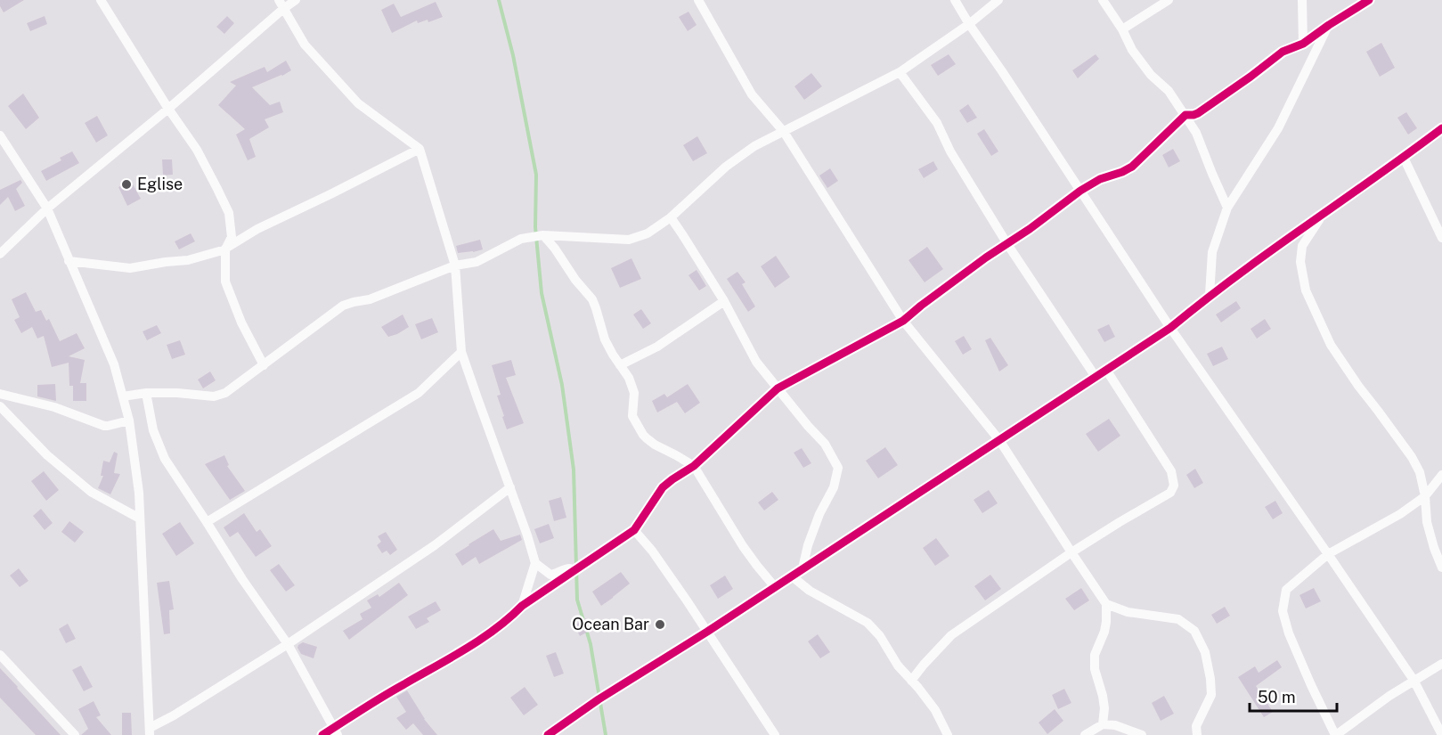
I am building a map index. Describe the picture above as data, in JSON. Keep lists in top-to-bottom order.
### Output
{
  "places": ["Eglise", "Ocean Bar"],
  "scale_bar": "50 m"
}
